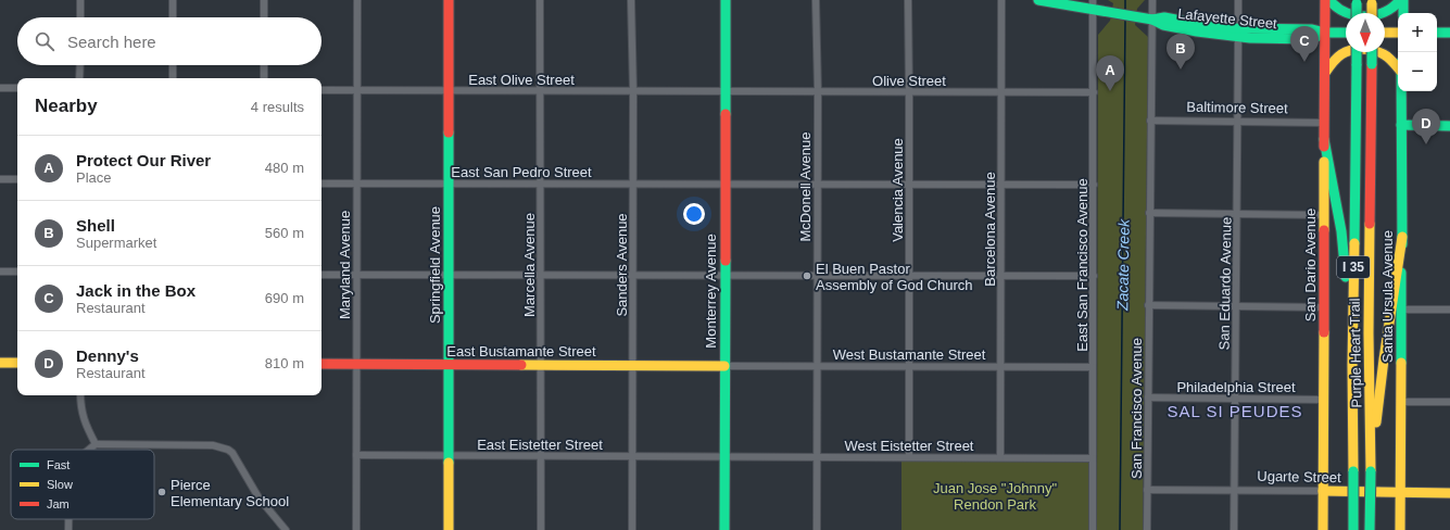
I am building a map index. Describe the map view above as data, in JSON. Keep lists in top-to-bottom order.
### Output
{
  "streets": {
    "main road": [
      "Lafayette Street",
      "Springfield Avenue",
      "San Dario Avenue",
      "I 35",
      "Monterrey Avenue",
      "Santa Ursula Avenue",
      "East Bustamante Street",
      "Purple Heart Trail",
      "Ugarte Street"
    ],
    "street": [
      "East Olive Street",
      "Olive Street",
      "Baltimore Street",
      "East San Pedro Street",
      "McDonell Avenue",
      "Valencia Avenue",
      "Barcelona Avenue",
      "Maryland Avenue",
      "Marcella Avenue",
      "Sanders Avenue",
      "East San Francisco Avenue",
      "San Eduardo Avenue",
      "West Bustamante Street",
      "Philadelphia Street",
      "San Francisco Avenue",
      "East Eistetter Street",
      "West Eistetter Street"
    ]
  },
  "crossings": [
    ["Lafayette Street", "East San Francisco Avenue"],
    ["Lafayette Street", "San Dario Avenue"],
    ["Lafayette Street", "San Eduardo Avenue"],
    ["Lafayette Street", "San Francisco Avenue"],
    ["East Olive Street", "Olive Street"],
    ["East Olive Street", "Maryland Avenue"],
    ["East Olive Street", "Springfield Avenue"],
    ["East Olive Street", "Marcella Avenue"],
    ["East Olive Street", "Sanders Avenue"],
    ["East Olive Street", "Monterrey Avenue"],
    ["Olive Street", "McDonell Avenue"],
    ["Olive Street", "Valencia Avenue"],
    ["Olive Street", "Barcelona Avenue"],
    ["Olive Street", "East San Francisco Avenue"],
    ["Olive Street", "Monterrey Avenue"],
    ["Baltimore Street", "San Dario Avenue"],
    ["Baltimore Street", "San Eduardo Avenue"],
    ["Baltimore Street", "San Francisco Avenue"],
    ["East San Pedro Street", "McDonell Avenue"],
    ["East San Pedro Street", "Valencia Avenue"],
    ["East San Pedro Street", "Barcelona Avenue"],
    ["East San Pedro Street", "Maryland Avenue"],
    ["East San Pedro Street", "Springfield Avenue"],
    ["East San Pedro Street", "Marcella Avenue"],
    ["East San Pedro Street", "Sanders Avenue"],
    ["East San Pedro Street", "East San Francisco Avenue"],
    ["East San Pedro Street", "Monterrey Avenue"],
    ["McDonell Avenue", "West Bustamante Street"],
    ["McDonell Avenue", "West Eistetter Street"],
    ["Valencia Avenue", "West Bustamante Street"],
    ["Valencia Avenue", "West Eistetter Street"],
    ["Barcelona Avenue", "West Bustamante Street"],
    ["Barcelona Avenue", "West Eistetter Street"],
    ["Maryland Avenue", "East Bustamante Street"],
    ["Maryland Avenue", "East Eistetter Street"],
    ["Springfield Avenue", "East Bustamante Street"],
    ["Springfield Avenue", "East Eistetter Street"],
    ["Marcella Avenue", "East Bustamante Street"],
    ["Marcella Avenue", "East Eistetter Street"],
    ["Sanders Avenue", "East Bustamante Street"],
    ["Sanders Avenue", "East Eistetter Street"],
    ["East San Francisco Avenue", "West Bustamante Street"],
    ["East San Francisco Avenue", "West Eistetter Street"],
    ["San Dario Avenue", "Philadelphia Street"],
    ["San Dario Avenue", "Ugarte Street"],
    ["San Eduardo Avenue", "Philadelphia Street"],
    ["San Eduardo Avenue", "Ugarte Street"],
    ["Monterrey Avenue", "East Bustamante Street"],
    ["Monterrey Avenue", "West Bustamante Street"],
    ["Monterrey Avenue", "East Eistetter Street"],
    ["Monterrey Avenue", "West Eistetter Street"],
    ["Santa Ursula Avenue", "Ugarte Street"],
    ["East Bustamante Street", "West Bustamante Street"],
    ["Philadelphia Street", "San Francisco Avenue"],
    ["San Francisco Avenue", "Ugarte Street"],
    ["East Eistetter Street", "West Eistetter Street"]
  ],
  "districts": ["SAL SI PEUDES"],
  "water": ["Zacate Creek"],
  "parks": ["Juan Jose \"Johnny\" Rendon Park"],
  "places": ["El Buen Pastor Assembly of God Church", "Pierce Elementary School"],
  "legend": ["Fast", "Slow", "Jam"],
  "north": "bottom",
  "page": {
    "map_buttons": ["+", "−"],
    "search": "Search here",
    "pins": [
      "C",
      "B",
      "A",
      "D"
    ],
    "heading": ["Nearby", "4 results"],
    "list": [
      {
        "mark": "A",
        "name": "Protect Our River",
        "note": "Place",
        "value": "480 m"
      },
      {
        "mark": "B",
        "name": "Shell",
        "note": "Supermarket",
        "value": "560 m"
      },
      {
        "mark": "C",
        "name": "Jack in the Box",
        "note": "Restaurant",
        "value": "690 m"
      },
      {
        "mark": "D",
        "name": "Denny's",
        "note": "Restaurant",
        "value": "810 m"
      }
    ]
  }
}
